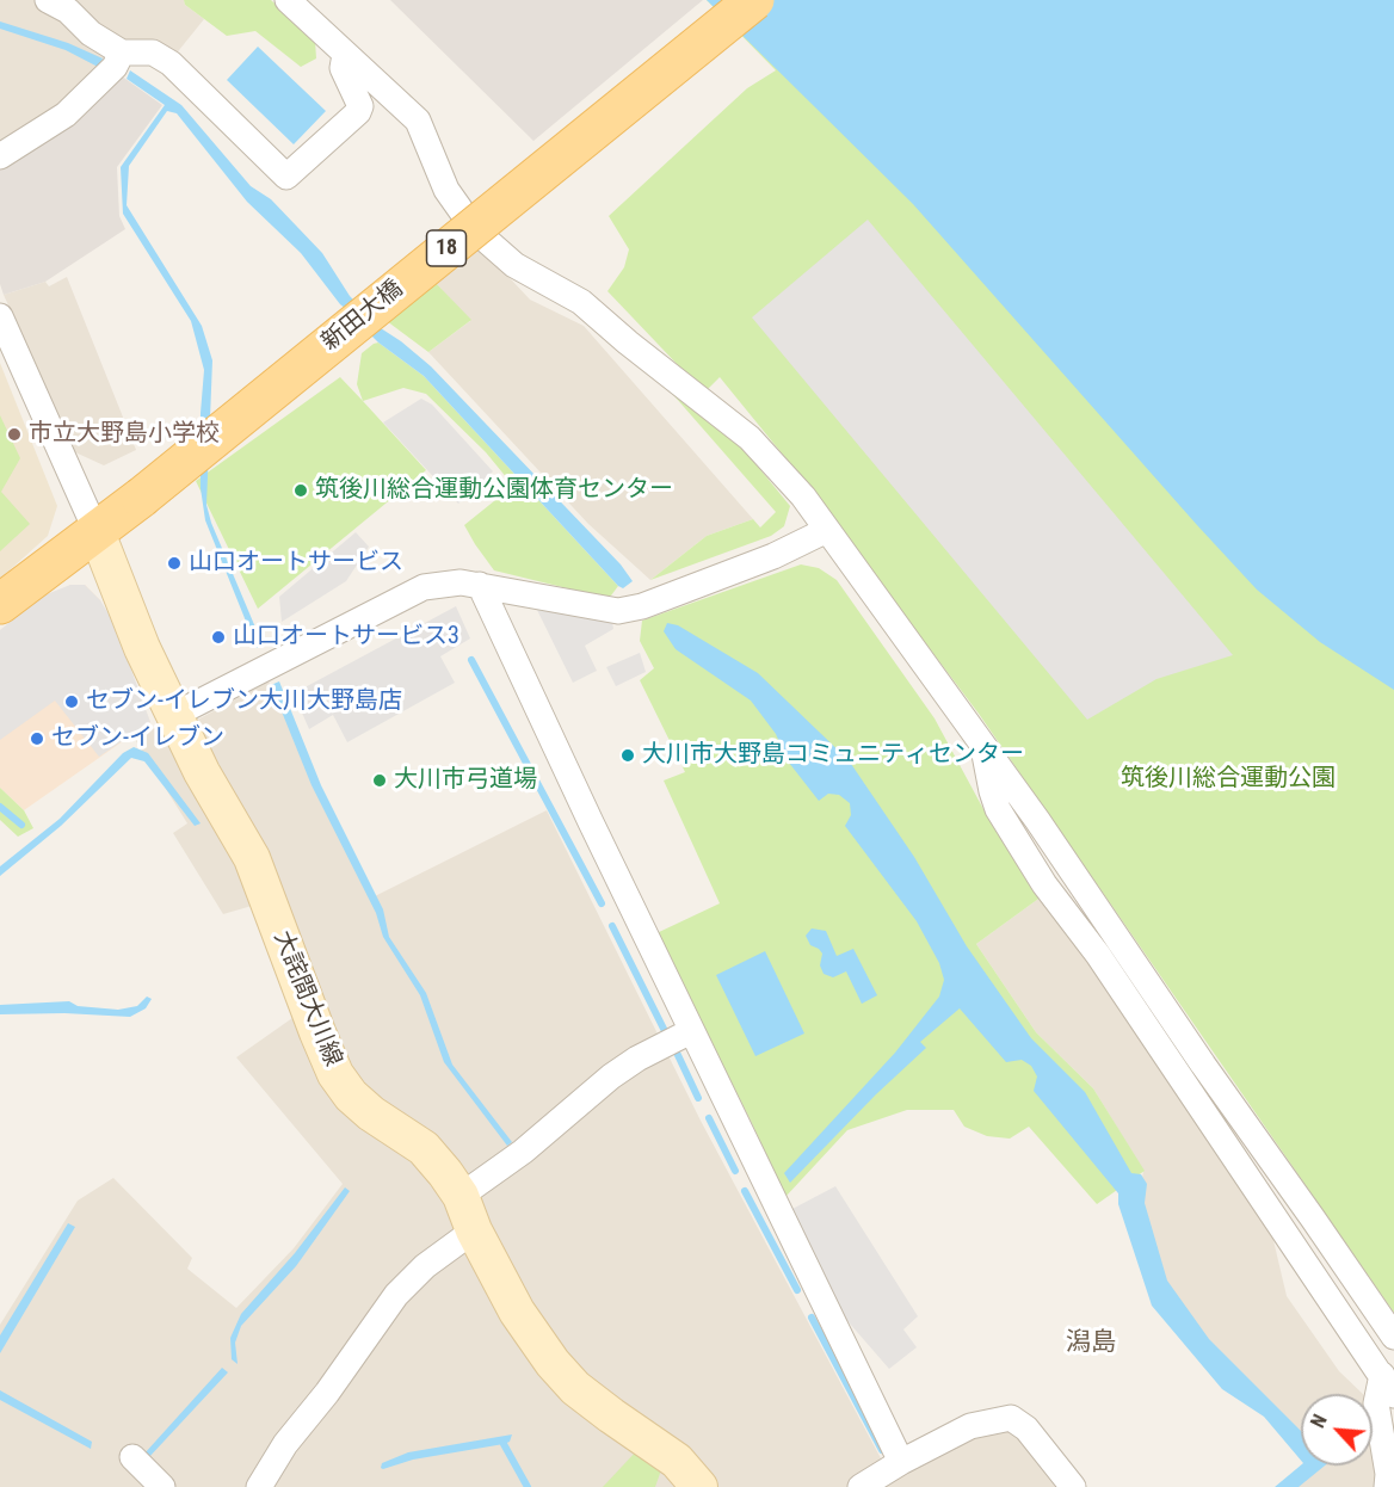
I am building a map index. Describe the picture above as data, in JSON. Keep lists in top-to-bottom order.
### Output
{
  "streets": {
    "main road": ["18", "新田大橋", "大詫間大川線"]
  },
  "crossings": [
    ["18", "新田大橋"],
    ["18", "大詫間大川線"],
    ["新田大橋", "大詫間大川線"]
  ],
  "districts": ["潟島"],
  "parks": ["筑後川総合運動公園"],
  "places": [
    "市立大野島小学校",
    "筑後川総合運動公園体育センター",
    "山口オートサービス",
    "山口オートサービス3",
    "セブン-イレブン大川大野島店",
    "セブン-イレブン",
    "大川市大野島コミュニティセンター",
    "大川市弓道場"
  ],
  "north": "top left"
}
